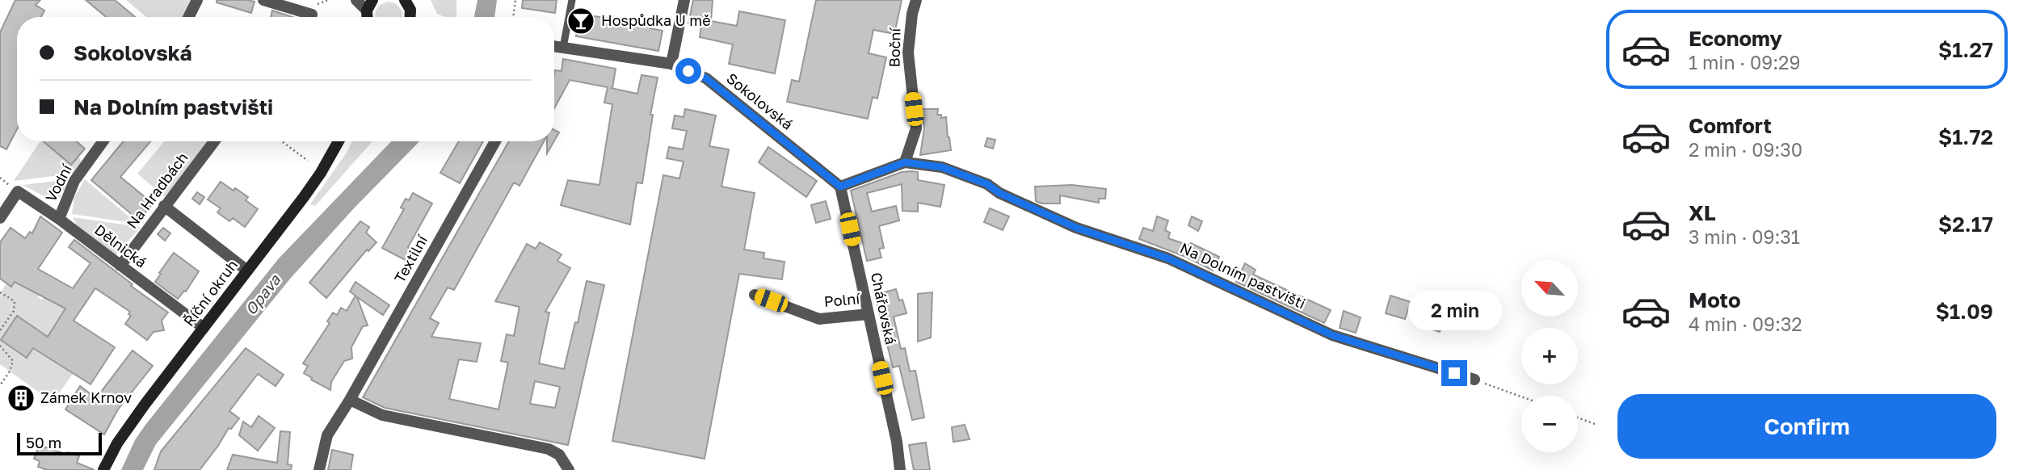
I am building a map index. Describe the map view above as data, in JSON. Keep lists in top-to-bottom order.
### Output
{
  "streets": {
    "main road": ["Říční okruh"],
    "street": [
      "Boční",
      "Sokolovská",
      "Vodní",
      "Na Hradbách",
      "Dělnická",
      "Textilní",
      "Na Dolním pastvišti",
      "Polní",
      "Chářovská"
    ]
  },
  "crossings": [
    ["Boční", "Na Dolním pastvišti"],
    ["Sokolovská", "Chářovská"],
    ["Vodní", "Dělnická"],
    ["Na Hradbách", "Dělnická"],
    ["Dělnická", "Říční okruh"],
    ["Polní", "Chářovská"]
  ],
  "water": ["Opava"],
  "places": {
    "bar": ["Hospůdka U mě"],
    "building": ["Zámek Krnov"]
  },
  "scale_bar": "50 m",
  "north": "top left",
  "page": {
    "list": [
      {
        "name": "Economy",
        "note": "1 min · 09:29",
        "value": "$1.27"
      },
      {
        "name": "Comfort",
        "note": "2 min · 09:30",
        "value": "$1.72"
      },
      {
        "name": "XL",
        "note": "3 min · 09:31",
        "value": "$2.17"
      },
      {
        "name": "Moto",
        "note": "4 min · 09:32",
        "value": "$1.09"
      }
    ],
    "banner": ["Sokolovská", "Na Dolním pastvišti"],
    "map_buttons": ["+", "−"],
    "bubble": "2 min",
    "buttons": "Confirm",
    "scale": "50 m"
  }
}
